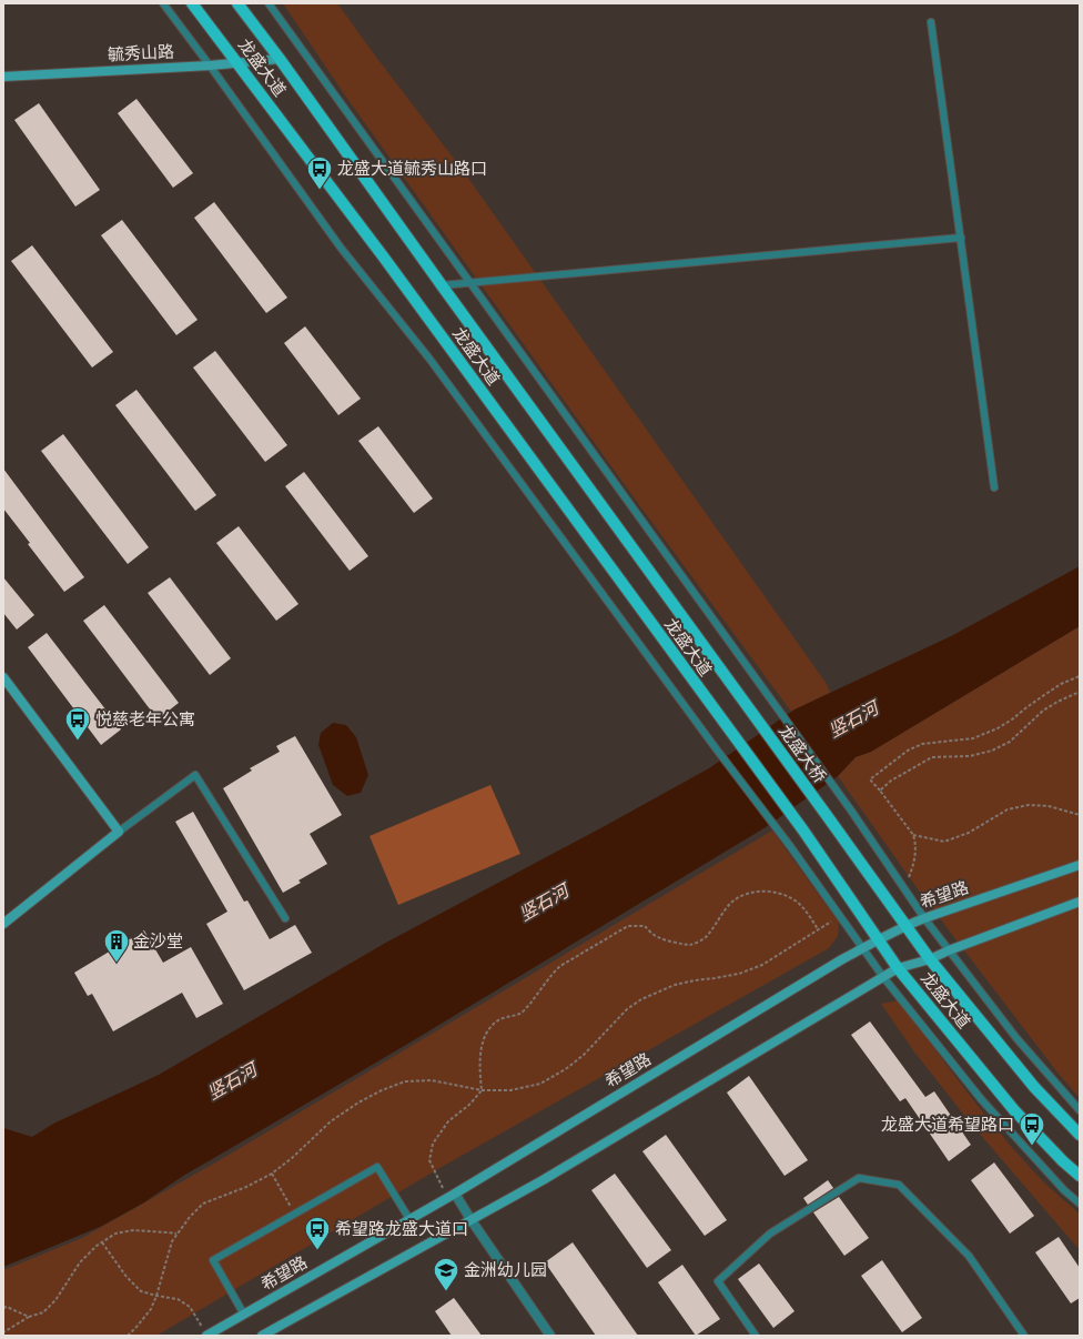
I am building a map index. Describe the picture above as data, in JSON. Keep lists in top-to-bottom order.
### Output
{
  "streets": {
    "main road": [
      "毓秀山路",
      "龙盛大道",
      "龙盛大桥",
      "希望路"
    ]
  },
  "crossings": [
    ["毓秀山路", "龙盛大道"],
    ["龙盛大道", "龙盛大桥"],
    ["龙盛大道", "希望路"]
  ],
  "water": ["竖石河"],
  "places": {
    "bus stop": [
      "龙盛大道毓秀山路口",
      "悦慈老年公寓",
      "龙盛大道希望路口",
      "希望路龙盛大道口"
    ],
    "building": ["金沙堂"],
    "school or university": ["金洲幼儿园"]
  }
}
